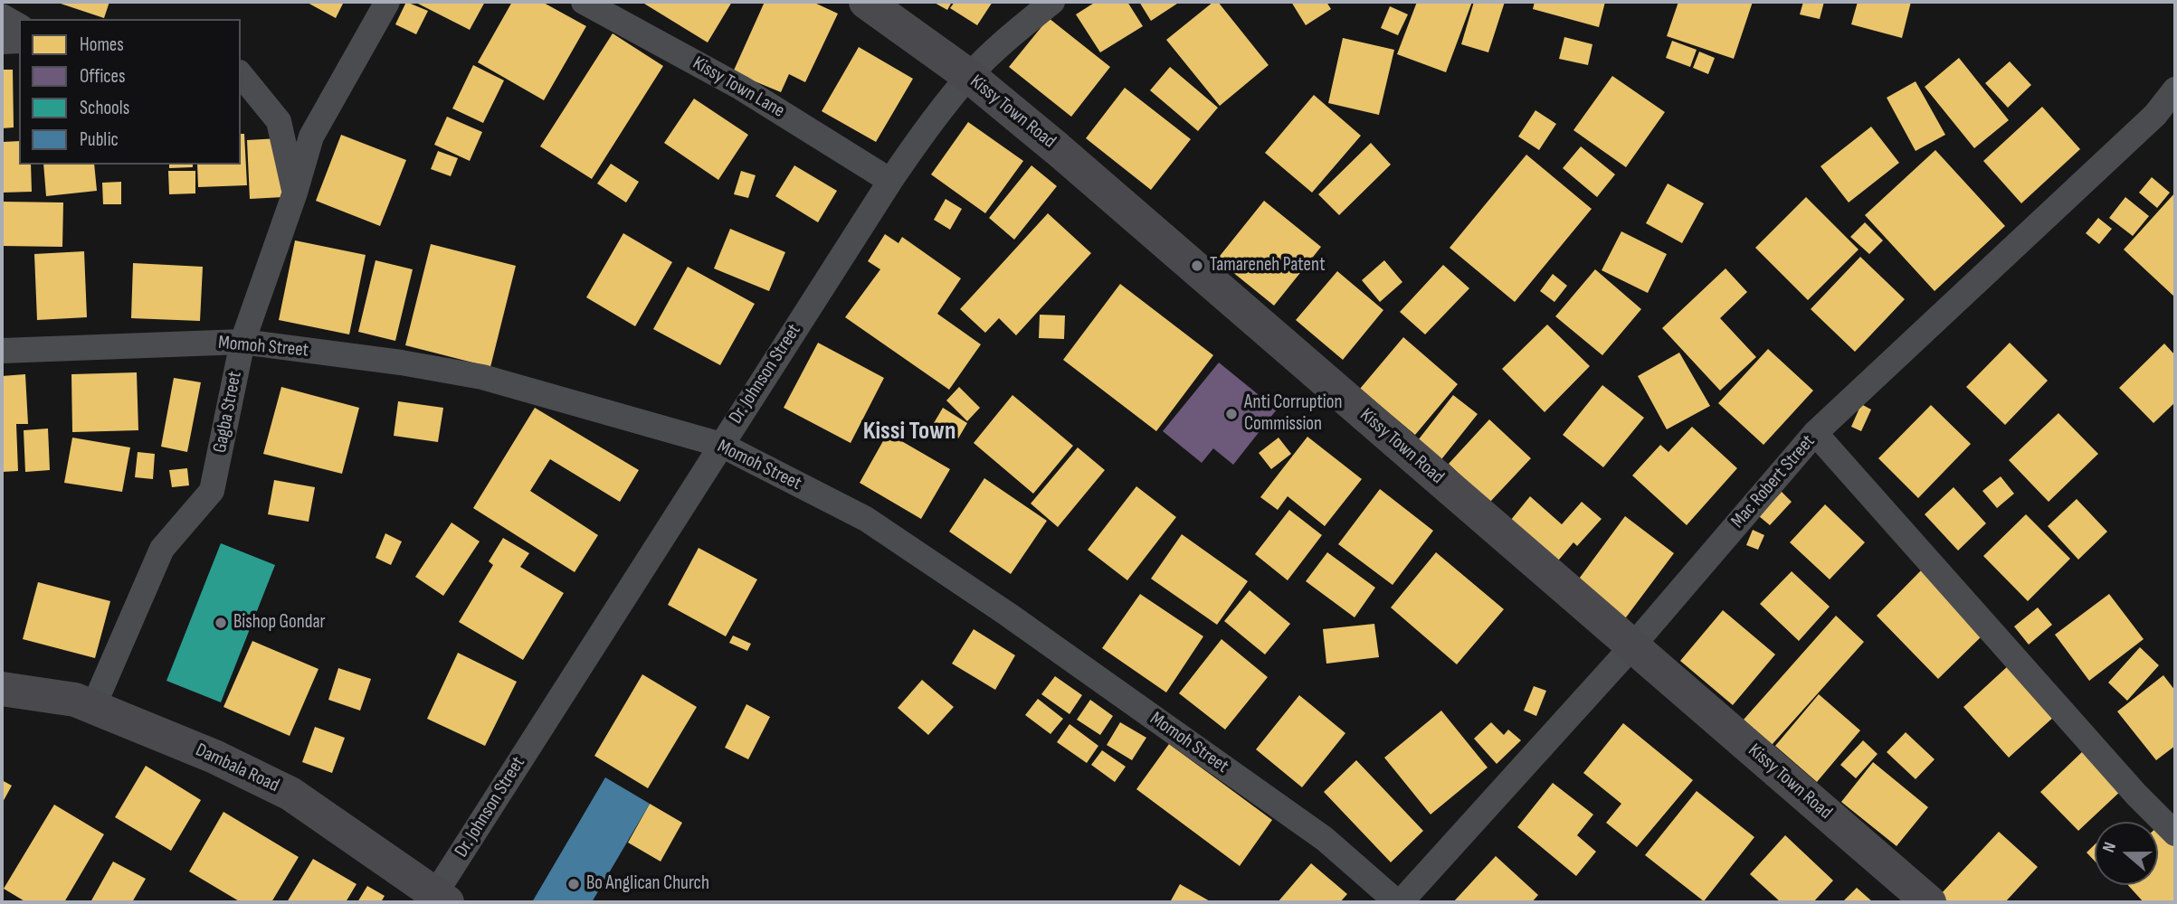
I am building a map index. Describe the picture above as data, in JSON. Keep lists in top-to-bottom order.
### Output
{
  "streets": {
    "street": [
      "Kissy Town Lane",
      "Kissy Town Road",
      "Momoh Street",
      "Dr. Johnson Street",
      "Gagba Street",
      "Mac Robert Street",
      "Dambala Road"
    ]
  },
  "crossings": [
    ["Kissy Town Lane", "Dr. Johnson Street"],
    ["Kissy Town Road", "Dr. Johnson Street"],
    ["Kissy Town Road", "Mac Robert Street"],
    ["Momoh Street", "Dr. Johnson Street"],
    ["Momoh Street", "Gagba Street"],
    ["Momoh Street", "Mac Robert Street"],
    ["Dr. Johnson Street", "Dambala Road"],
    ["Gagba Street", "Dambala Road"]
  ],
  "districts": ["Kissi Town"],
  "places": [
    "Tamareneh Patent",
    "Anti Corruption Commission",
    "Bishop Gondar",
    "Bo Anglican Church"
  ],
  "legend": [
    "Homes",
    "Offices",
    "Schools",
    "Public"
  ],
  "north": "left"
}
